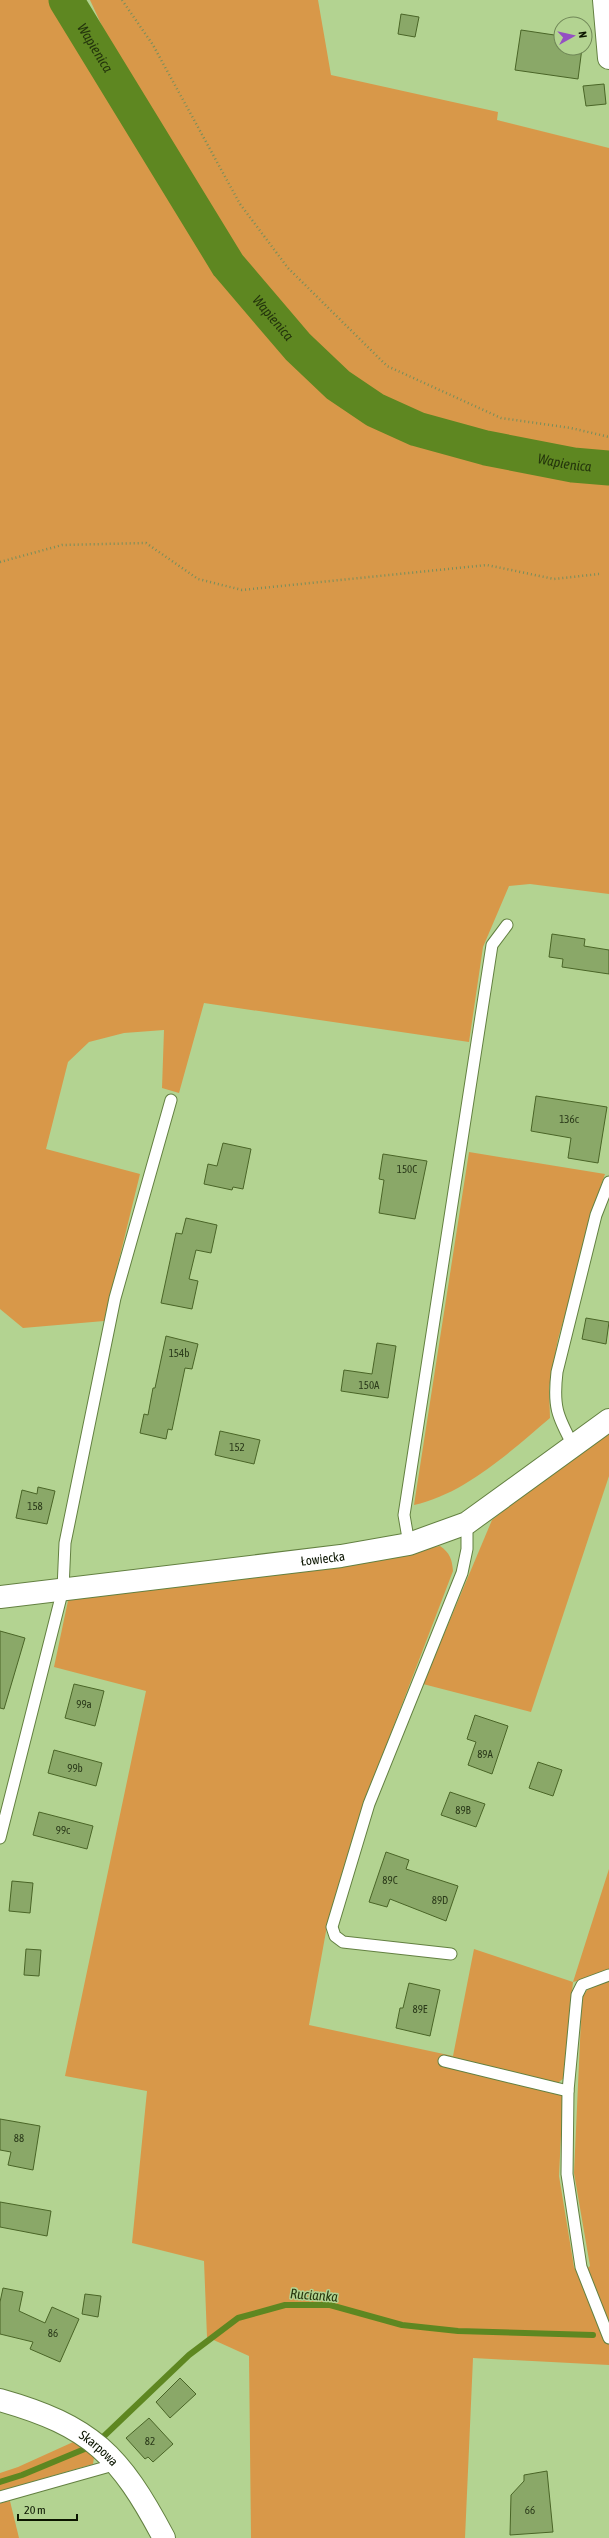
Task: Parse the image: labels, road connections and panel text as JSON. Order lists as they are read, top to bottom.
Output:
{
  "streets": {
    "street": ["Łowiecka", "Skarpowa"]
  },
  "water": ["Wapienica", "Rucianka"],
  "house_numbers": [
    "136c",
    "150C",
    "154b",
    "150A",
    "152",
    "158",
    "99a",
    "89A",
    "99b",
    "89B",
    "99c",
    "89C",
    "89D",
    "89E",
    "88",
    "86",
    "82",
    "66"
  ],
  "scale_bar": "20 m",
  "north": "right"
}
